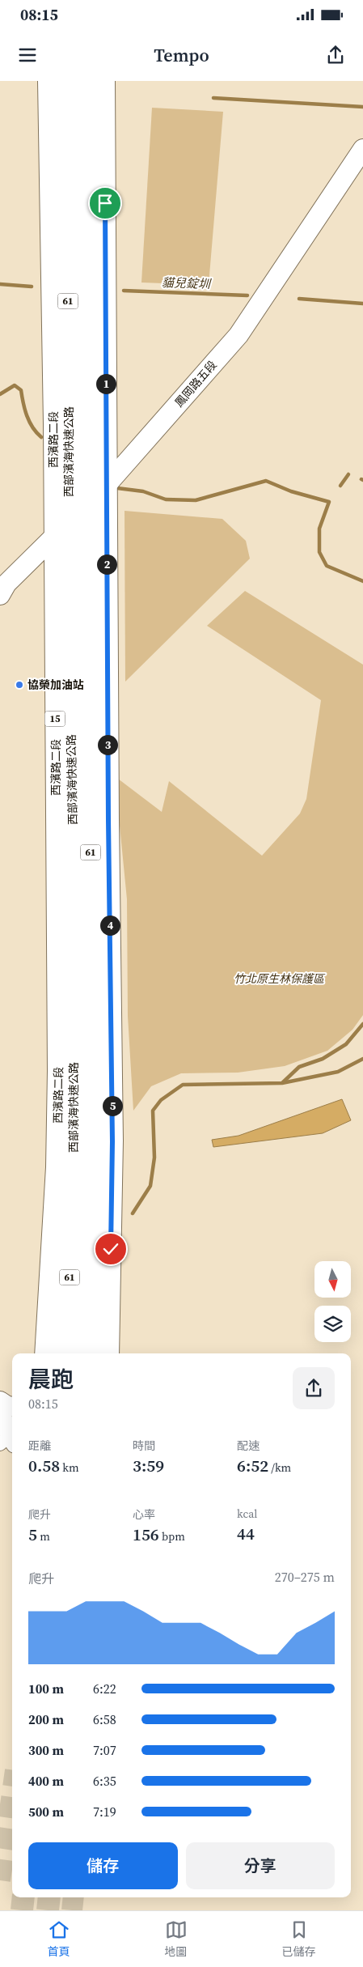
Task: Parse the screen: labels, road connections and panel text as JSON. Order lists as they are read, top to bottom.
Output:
{
  "streets": {
    "highway": ["61", "西部濱海快速公路"],
    "main road": ["西濱路二段", "15"],
    "street": ["鳳岡路五段"]
  },
  "crossings": [
    ["鳳岡路五段", "西濱路二段"],
    ["鳳岡路五段", "西部濱海快速公路"],
    ["西濱路二段", "西部濱海快速公路"]
  ],
  "water": ["貓兒錠圳"],
  "parks": ["竹北原生林保護區"],
  "places": ["協榮加油站"],
  "north": "bottom",
  "page": {
    "status": "08:15",
    "header": "Tempo",
    "pins": [
      "1",
      "2",
      "3",
      "4",
      "5"
    ],
    "heading": ["晨跑", "08:15"],
    "stats": [
      ["距離", "0.58 km"],
      ["時間", "3:59"],
      ["配速", "6:52 /km"],
      ["爬升", "5 m"],
      ["心率", "156 bpm"],
      ["kcal", "44"]
    ],
    "chart": ["爬升", "270–275 m"],
    "list": [
      {
        "name": "100 m",
        "note": "6:22"
      },
      {
        "name": "200 m",
        "note": "6:58"
      },
      {
        "name": "300 m",
        "note": "7:07"
      },
      {
        "name": "400 m",
        "note": "6:35"
      },
      {
        "name": "500 m",
        "note": "7:19"
      }
    ],
    "buttons": ["儲存", "分享"],
    "tabs": ["首頁", "地圖", "已儲存"]
  }
}
